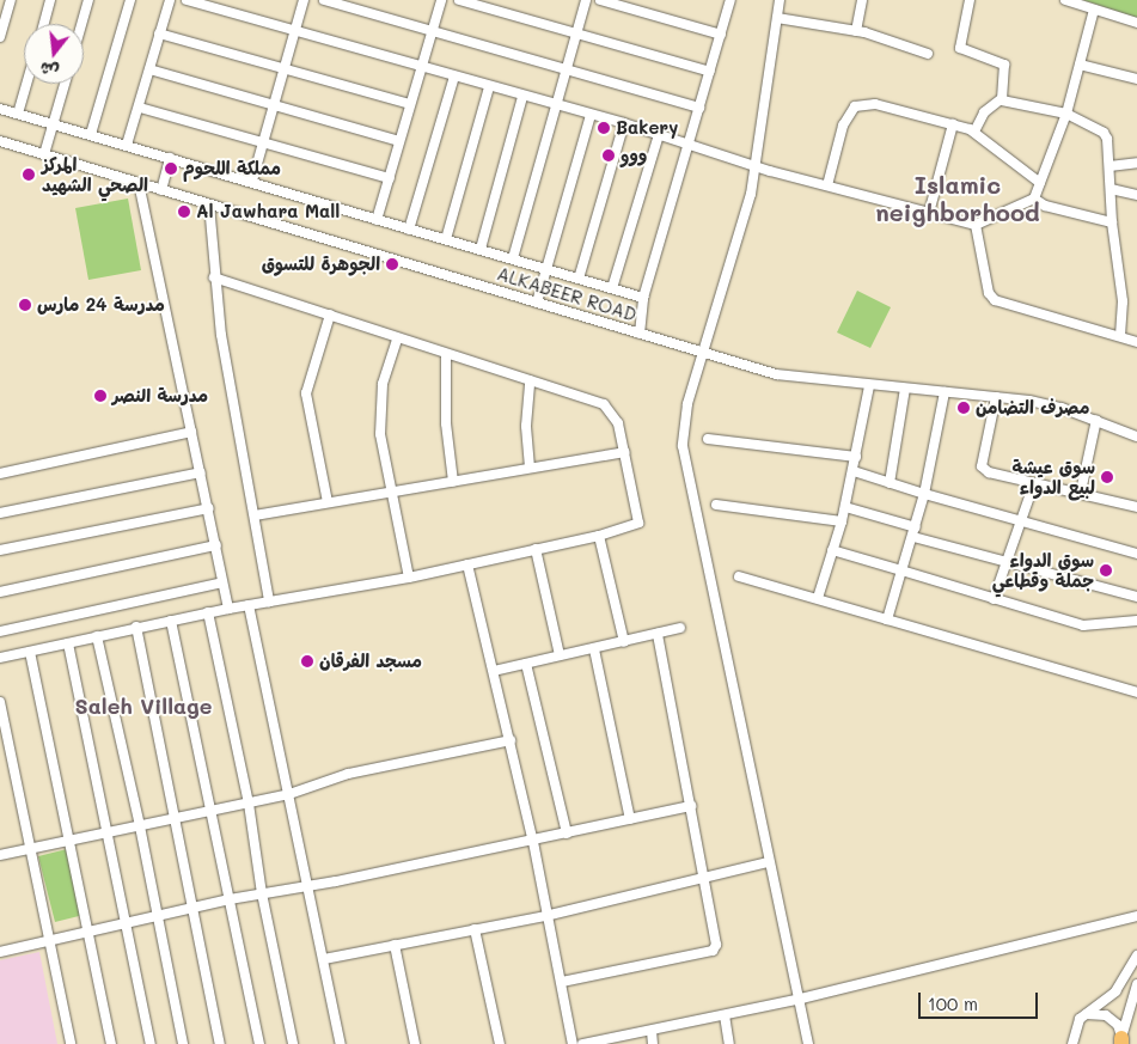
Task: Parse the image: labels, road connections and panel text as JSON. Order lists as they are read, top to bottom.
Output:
{
  "streets": {
    "street": ["ALKABEER ROAD"]
  },
  "districts": ["Islamic neighborhood", "Saleh Village"],
  "places": [
    "Bakery",
    "ووو",
    "مملكة اللحوم",
    "المركز الصحي الشهيد",
    "Al Jawhara Mall",
    "الجوهرة للتسوق",
    "مدرسة 24 مارس",
    "مدرسة النصر",
    "مصرف التضامن",
    "سوق عيشة لبيع الدواء",
    "سوق الدواء جملة وقطاعي",
    "مسجد الفرقان"
  ],
  "scale_bar": "100 m",
  "north": "bottom"
}
